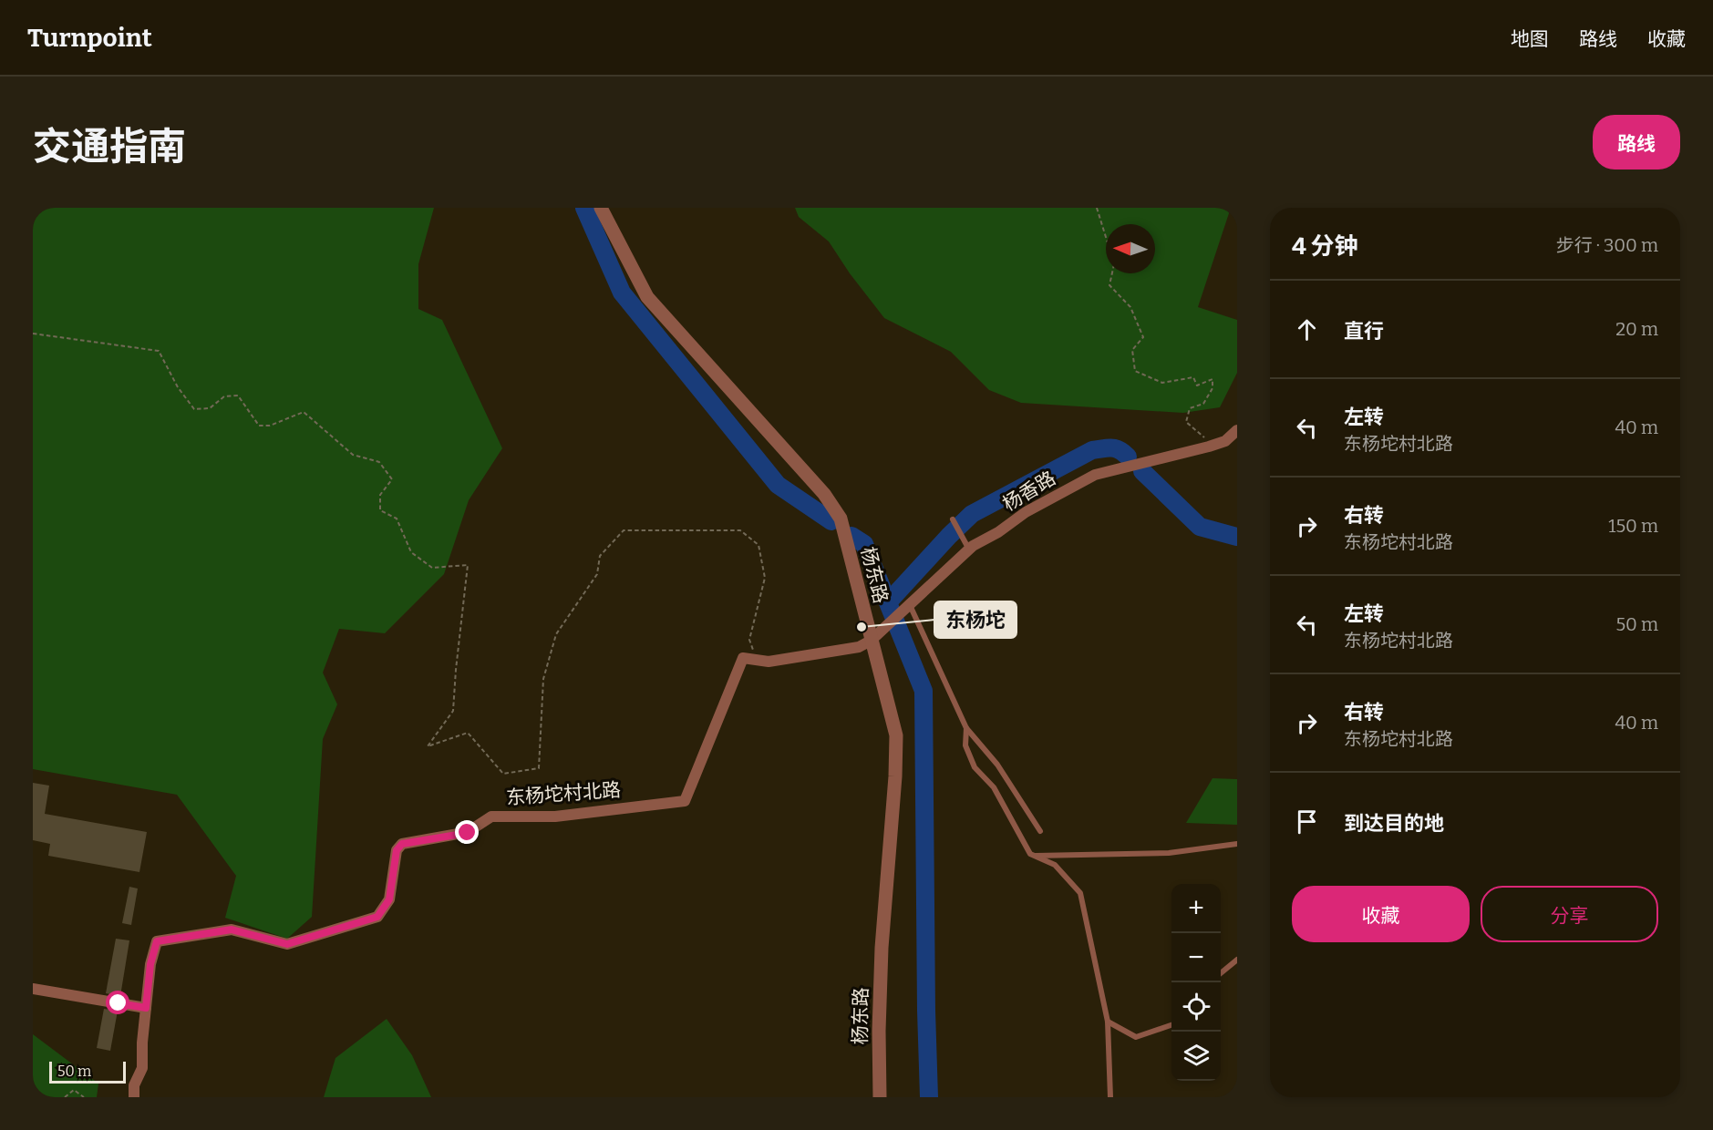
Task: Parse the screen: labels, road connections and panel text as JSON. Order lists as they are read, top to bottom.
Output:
{
  "streets": {
    "street": ["杨香路", "杨东路", "东杨坨村北路"]
  },
  "crossings": [
    ["杨香路", "杨东路"],
    ["杨香路", "东杨坨村北路"],
    ["杨东路", "东杨坨村北路"]
  ],
  "places": ["东杨坨"],
  "scale_bar": "50 m",
  "north": "left",
  "page": {
    "header": "Turnpoint",
    "nav": ["地图", "路线", "收藏"],
    "title": "交通指南",
    "buttons": [
      "路线",
      ["收藏", "分享"]
    ],
    "heading": ["4 分钟", "步行 · 300 m"],
    "list": [
      ["直行", "20 m"],
      ["左转", "东杨坨村北路", "40 m"],
      ["右转", "东杨坨村北路", "150 m"],
      ["左转", "东杨坨村北路", "50 m"],
      ["右转", "东杨坨村北路", "40 m"],
      "到达目的地"
    ],
    "map_buttons": ["+", "−"],
    "scale": "50 m"
  }
}
